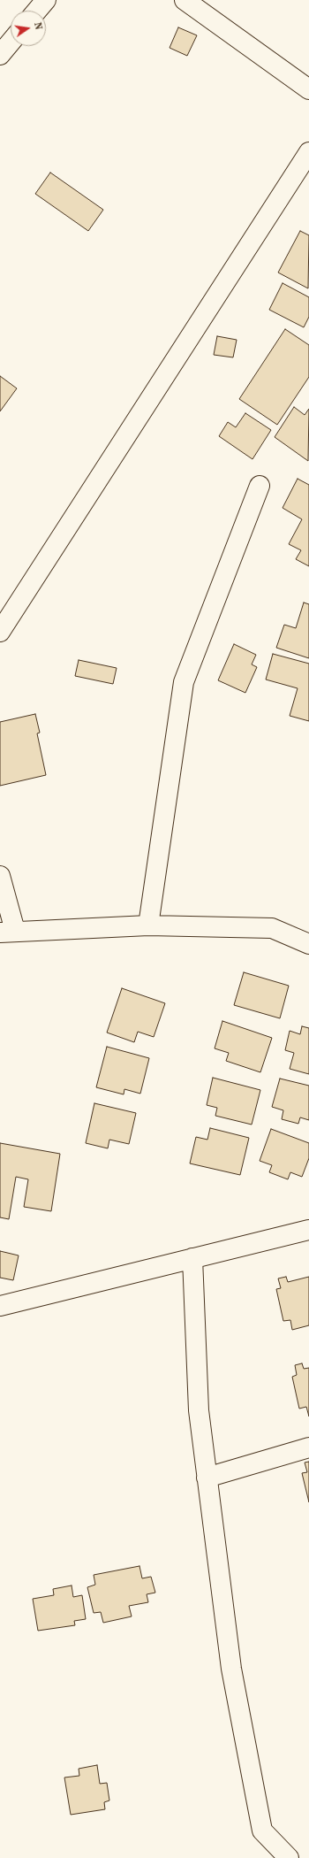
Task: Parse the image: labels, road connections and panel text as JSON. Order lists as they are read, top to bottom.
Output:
{
  "north": "right"
}
